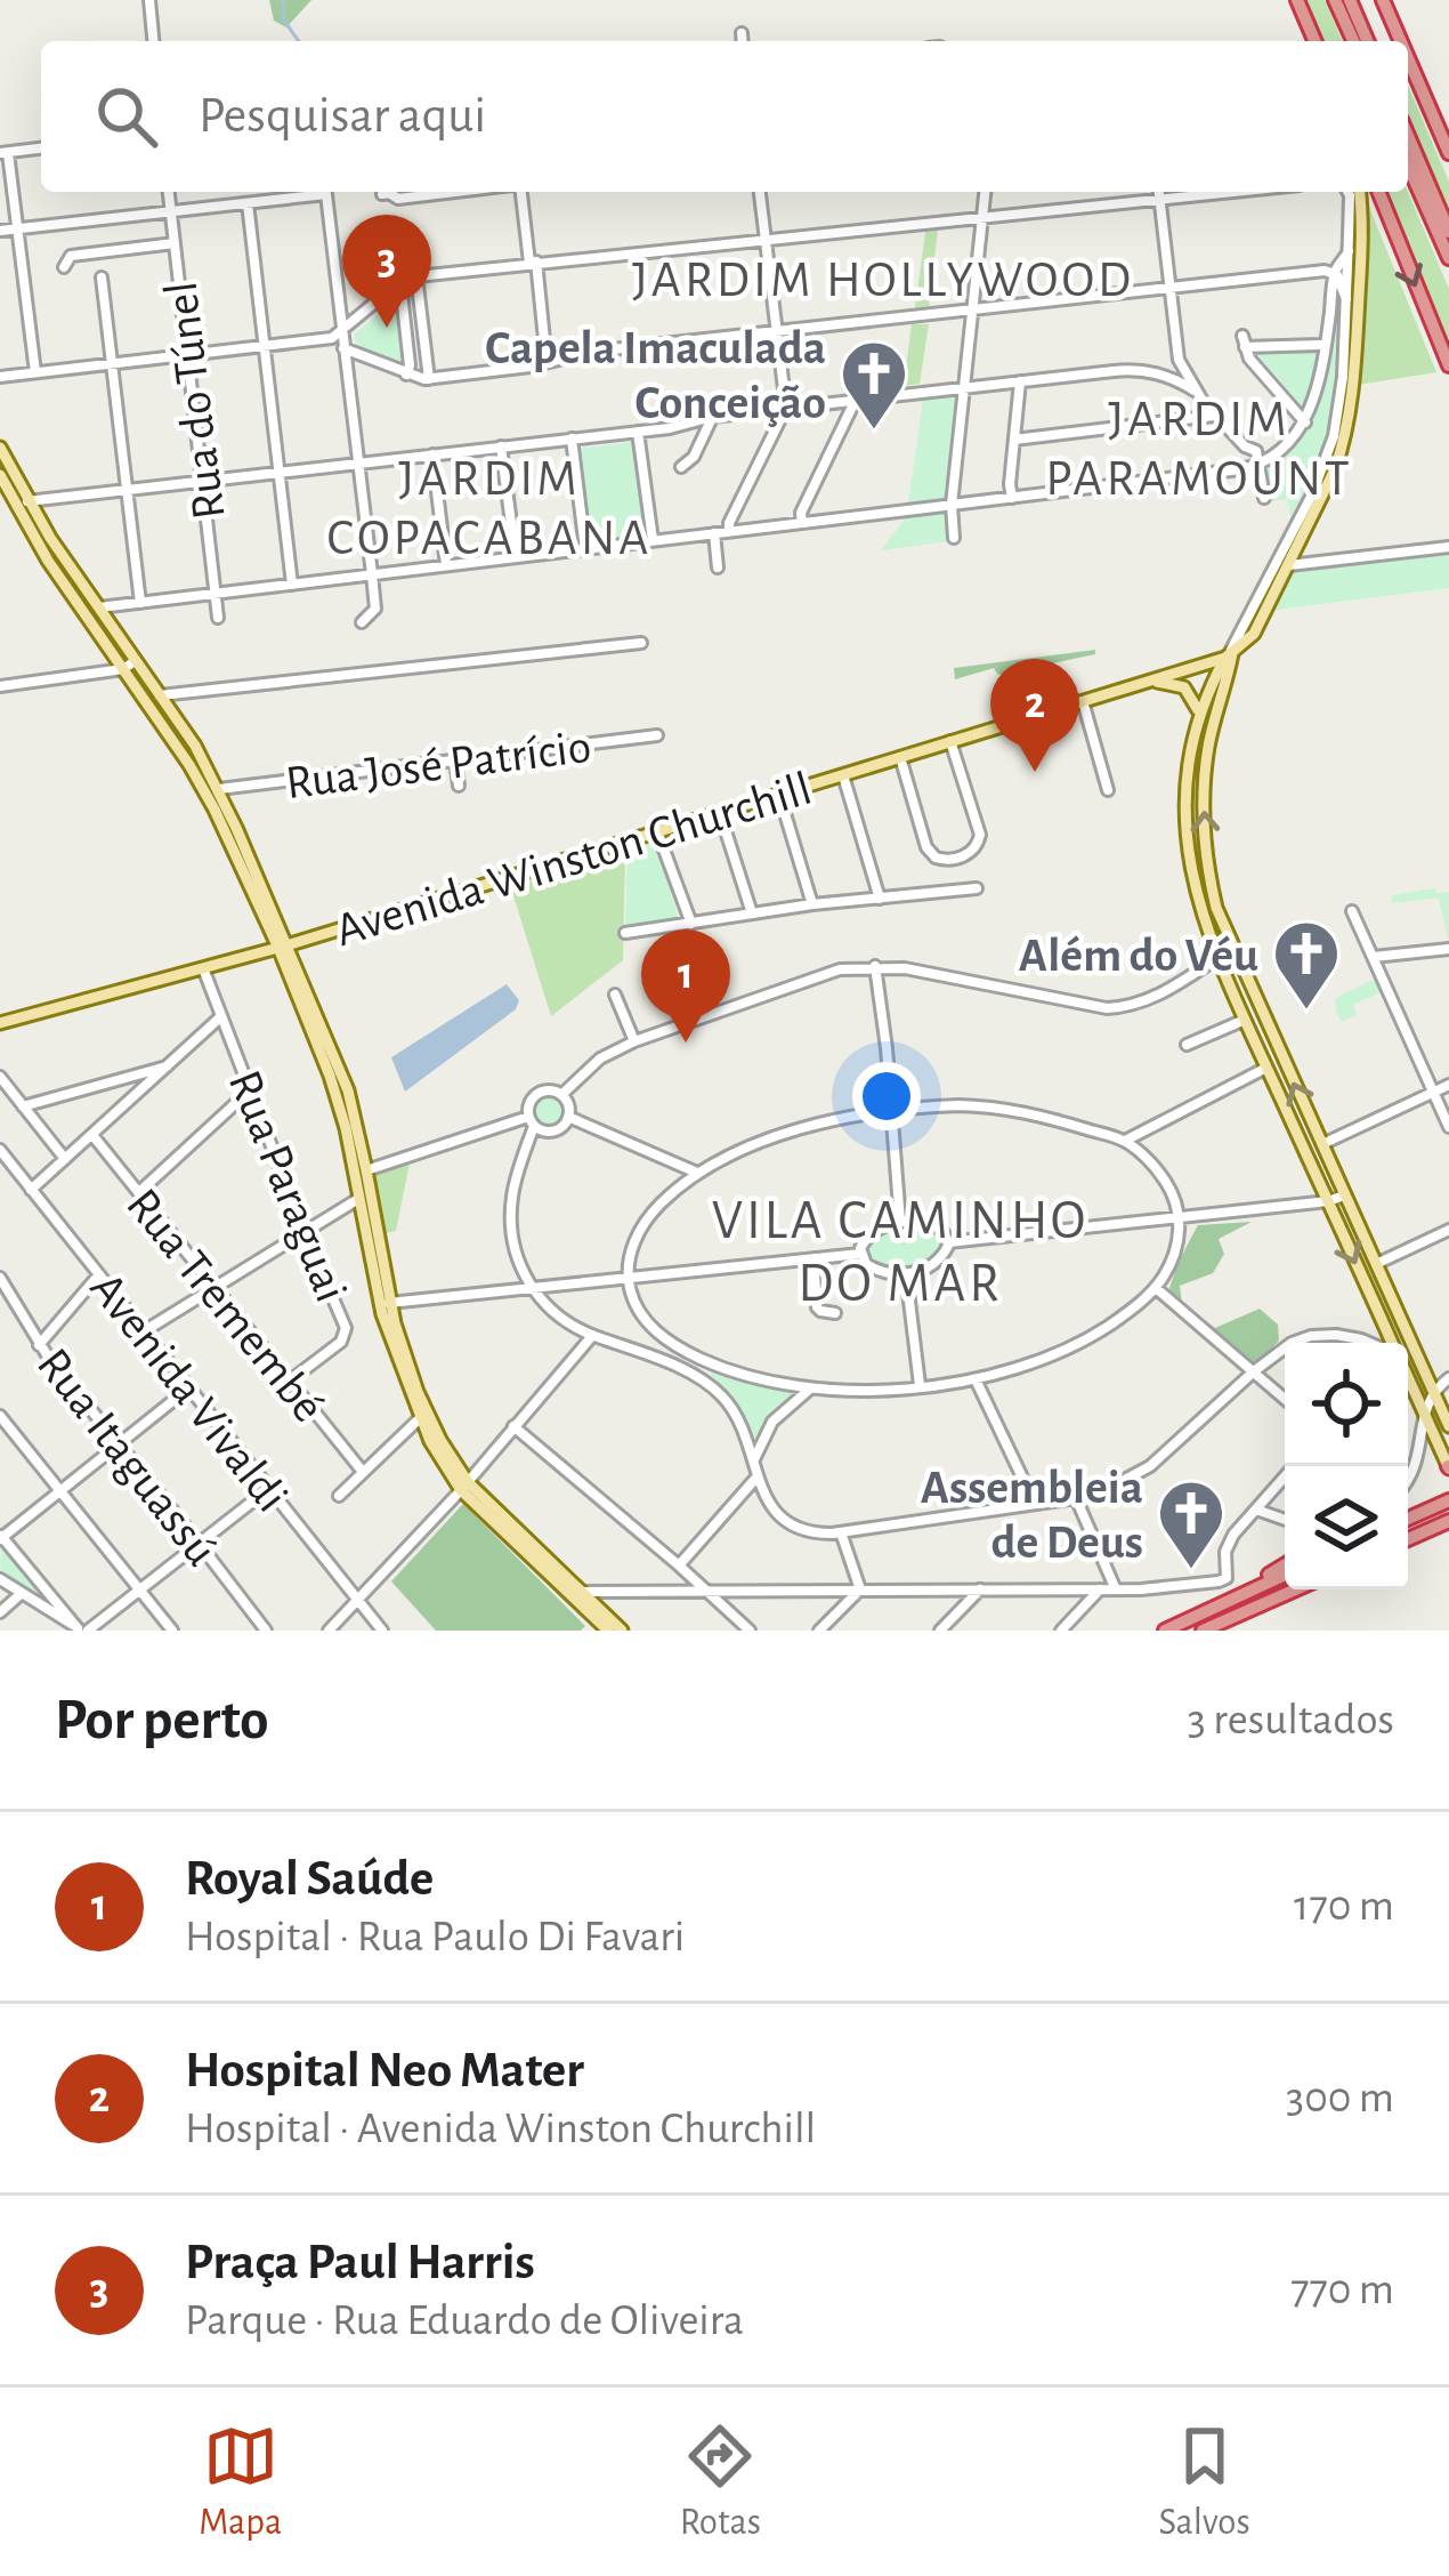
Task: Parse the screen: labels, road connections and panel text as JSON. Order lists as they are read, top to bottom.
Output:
{
  "streets": {
    "main road": ["Avenida Winston Churchill"],
    "street": [
      "Rua do Túnel",
      "Rua José Patrício",
      "Rua Paraguai",
      "Rua Tremembé",
      "Avenida Vivaldi",
      "Rua Itaguassú"
    ]
  },
  "crossings": [
    ["Avenida Winston Churchill", "Rua Paraguai"],
    ["Rua Paraguai", "Rua Tremembé"]
  ],
  "districts": [
    "JARDIM HOLLYWOOD",
    "JARDIM PARAMOUNT",
    "JARDIM COPACABANA",
    "VILA CAMINHO DO MAR"
  ],
  "places": {
    "church": ["Capela Imaculada Conceição", "Além do Véu", "Assembleia de Deus"]
  },
  "page": {
    "search": "Pesquisar aqui",
    "pins": ["3", "2", "1"],
    "heading": ["Por perto", "3 resultados"],
    "list": [
      {
        "mark": "1",
        "name": "Royal Saúde",
        "note": "Hospital · Rua Paulo Di Favari",
        "value": "170 m"
      },
      {
        "mark": "2",
        "name": "Hospital Neo Mater",
        "note": "Hospital · Avenida Winston Churchill",
        "value": "300 m"
      },
      {
        "mark": "3",
        "name": "Praça Paul Harris",
        "note": "Parque · Rua Eduardo de Oliveira",
        "value": "770 m"
      }
    ],
    "nav": ["Mapa", "Rotas", "Salvos"]
  }
}
